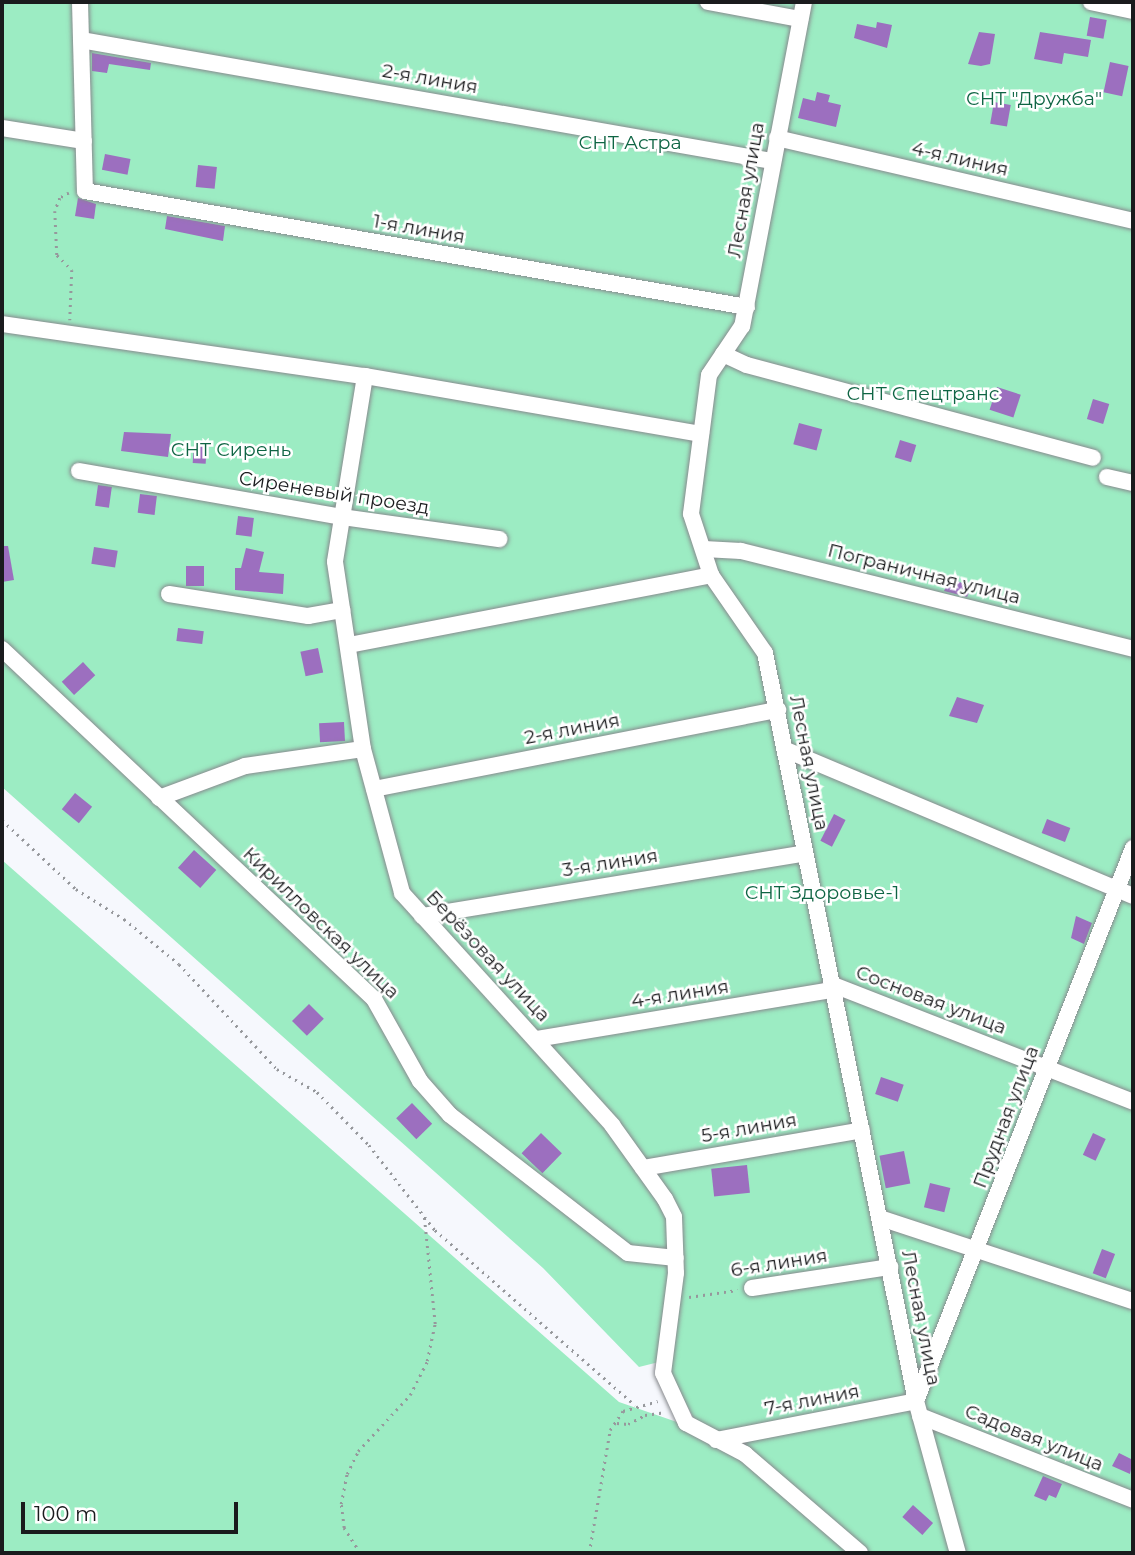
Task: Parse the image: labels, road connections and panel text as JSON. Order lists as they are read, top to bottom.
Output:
{
  "streets": {
    "street": [
      "2-я линия",
      "4-я линия",
      "Лесная улица",
      "1-я линия",
      "Сиреневый проезд",
      "Пограничная улица",
      "3-я линия",
      "Кирилловская улица",
      "Берёзовая улица",
      "Сосновая улица",
      "Прудная улица",
      "5-я линия",
      "6-я линия",
      "7-я линия",
      "Садовая улица"
    ]
  },
  "crossings": [
    ["2-я линия", "Лесная улица"],
    ["2-я линия", "Берёзовая улица"],
    ["4-я линия", "Лесная улица"],
    ["4-я линия", "Берёзовая улица"],
    ["4-я линия", "Сосновая улица"],
    ["Лесная улица", "1-я линия"],
    ["Лесная улица", "Пограничная улица"],
    ["Лесная улица", "3-я линия"],
    ["Лесная улица", "Сосновая улица"],
    ["Лесная улица", "Прудная улица"],
    ["Лесная улица", "5-я линия"],
    ["Лесная улица", "6-я линия"],
    ["Лесная улица", "7-я линия"],
    ["Лесная улица", "Садовая улица"],
    ["Сиреневый проезд", "Берёзовая улица"],
    ["3-я линия", "Берёзовая улица"],
    ["Кирилловская улица", "Берёзовая улица"],
    ["Берёзовая улица", "5-я линия"],
    ["Берёзовая улица", "6-я линия"],
    ["Сосновая улица", "Прудная улица"],
    ["Прудная улица", "7-я линия"],
    ["Прудная улица", "Садовая улица"],
    ["7-я линия", "Садовая улица"]
  ],
  "parks": [
    "СНТ \"Дружба\"",
    "СНТ Астра",
    "СНТ Спецтранс",
    "СНТ Сирень",
    "СНТ Здоровье-1"
  ],
  "scale_bar": "100 m"
}
